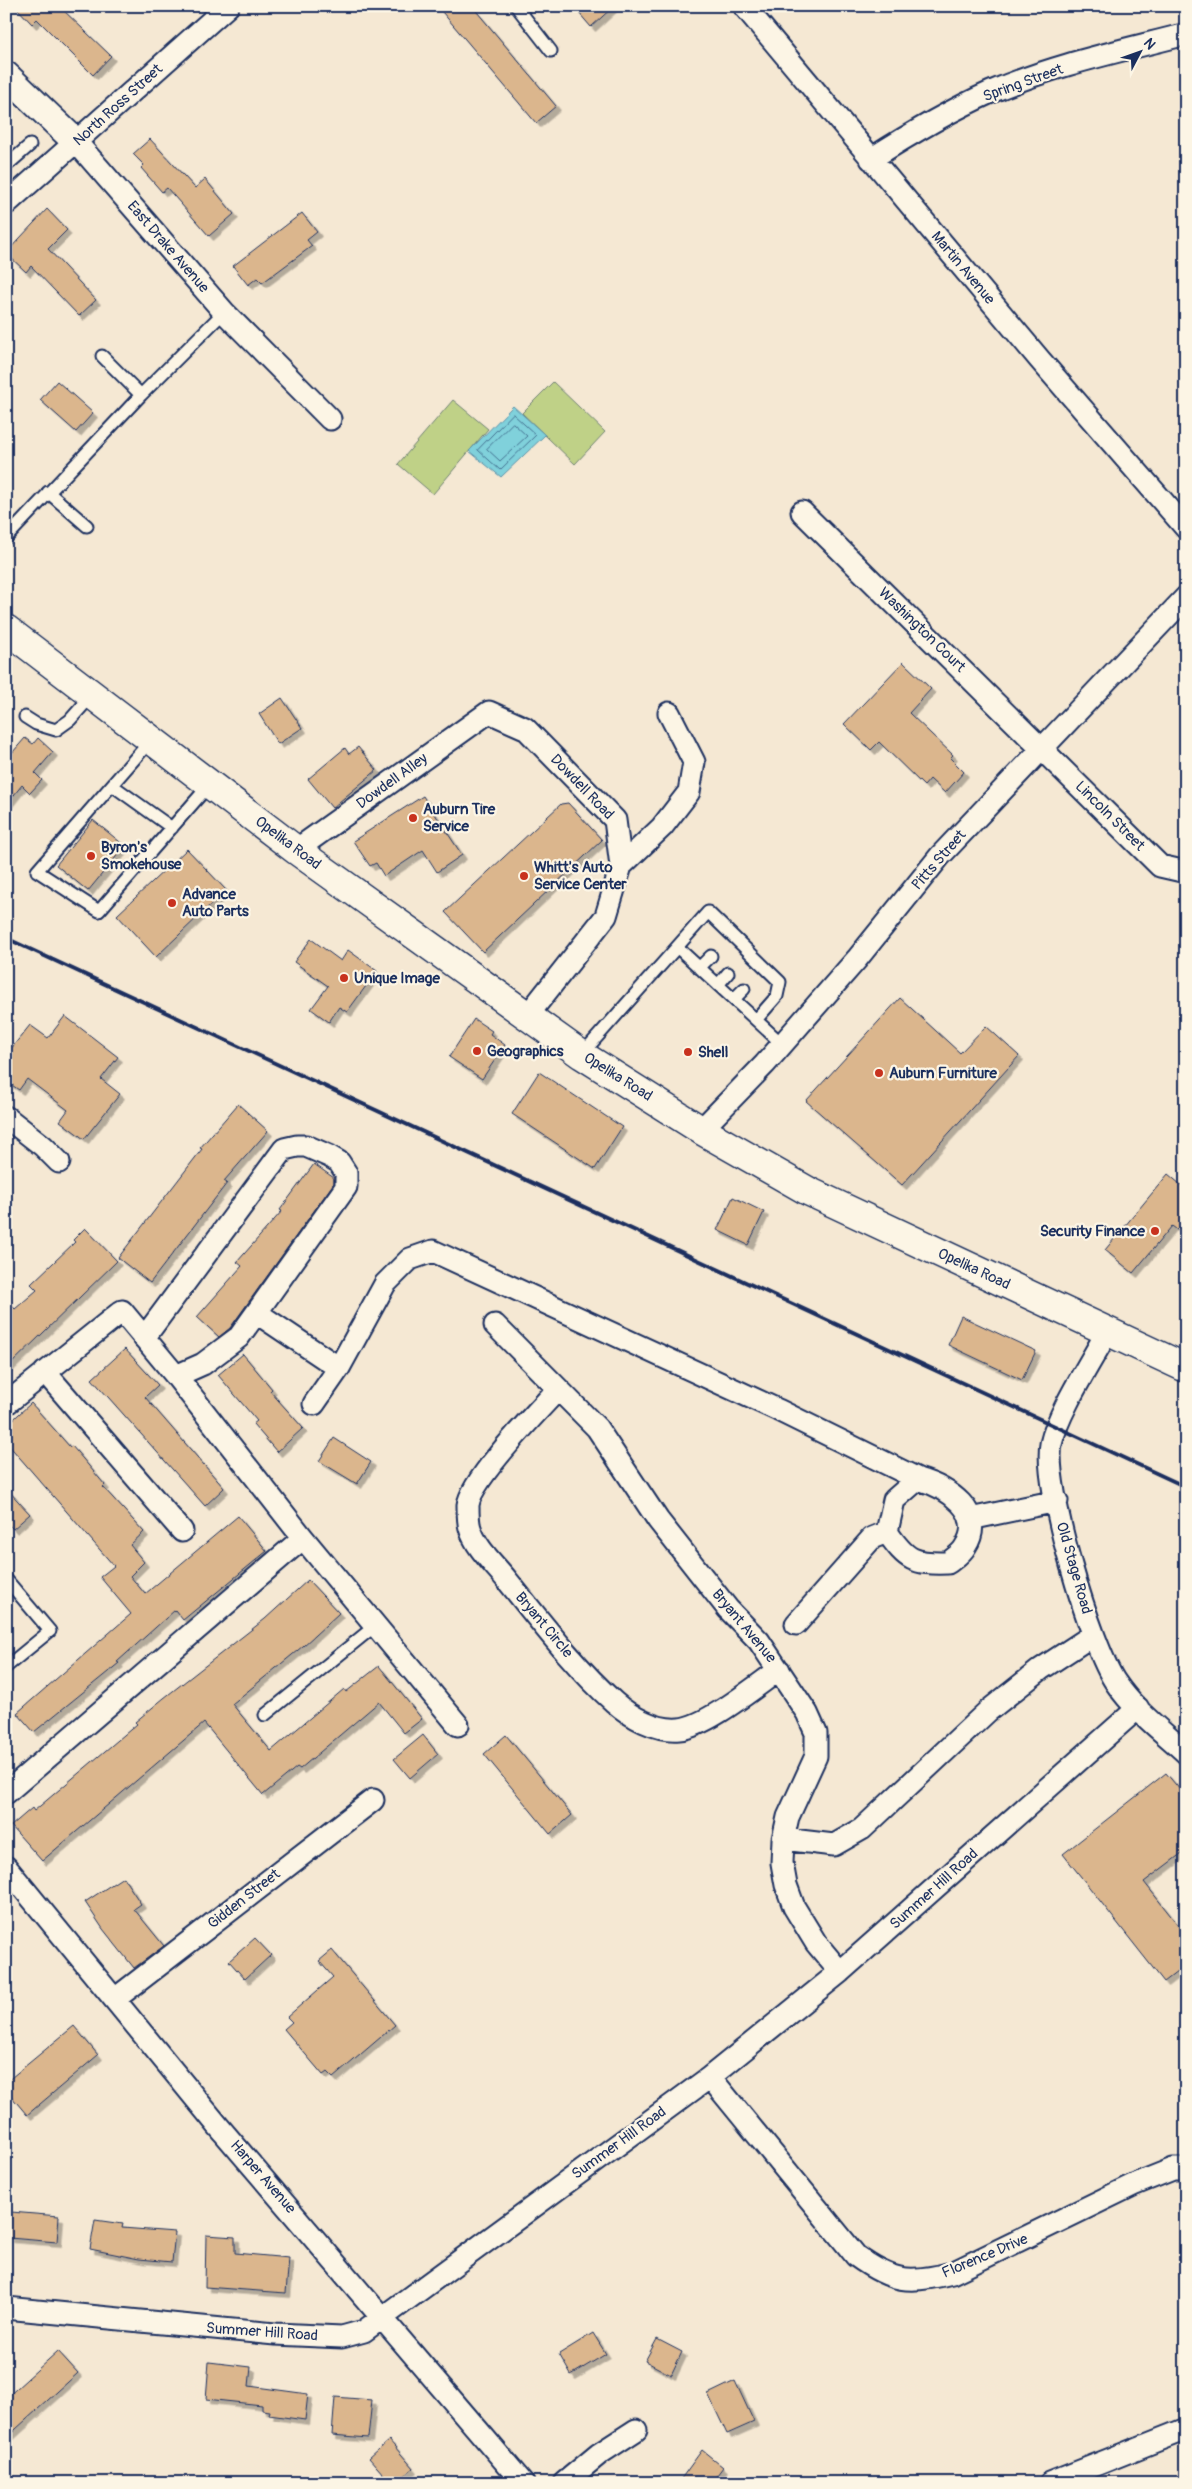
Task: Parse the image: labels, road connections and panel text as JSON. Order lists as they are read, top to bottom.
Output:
{
  "streets": {
    "main road": ["Opelika Road"],
    "street": [
      "Spring Street",
      "North Ross Street",
      "East Drake Avenue",
      "Martin Avenue",
      "Washington Court",
      "Dowdell Alley",
      "Dowdell Road",
      "Lincoln Street",
      "Pitts Street",
      "Old Stage Road",
      "Bryant Circle",
      "Bryant Avenue",
      "Summer Hill Road",
      "Gidden Street",
      "Harper Avenue",
      "Florence Drive"
    ]
  },
  "crossings": [
    ["Spring Street", "Martin Avenue"],
    ["North Ross Street", "East Drake Avenue"],
    ["Washington Court", "Lincoln Street"],
    ["Washington Court", "Pitts Street"],
    ["Dowdell Alley", "Dowdell Road"],
    ["Dowdell Alley", "Opelika Road"],
    ["Dowdell Road", "Opelika Road"],
    ["Lincoln Street", "Pitts Street"],
    ["Opelika Road", "Pitts Street"],
    ["Opelika Road", "Old Stage Road"],
    ["Old Stage Road", "Summer Hill Road"],
    ["Bryant Circle", "Bryant Avenue"],
    ["Bryant Avenue", "Summer Hill Road"],
    ["Summer Hill Road", "Harper Avenue"],
    ["Summer Hill Road", "Florence Drive"],
    ["Gidden Street", "Harper Avenue"]
  ],
  "places": [
    "Auburn Tire Service",
    "Byron's Smokehouse",
    "Whitt's Auto Service Center",
    "Advance Auto Parts",
    "Unique Image",
    "Geographics",
    "Shell",
    "Auburn Furniture",
    "Security Finance"
  ],
  "north": "top right"
}
